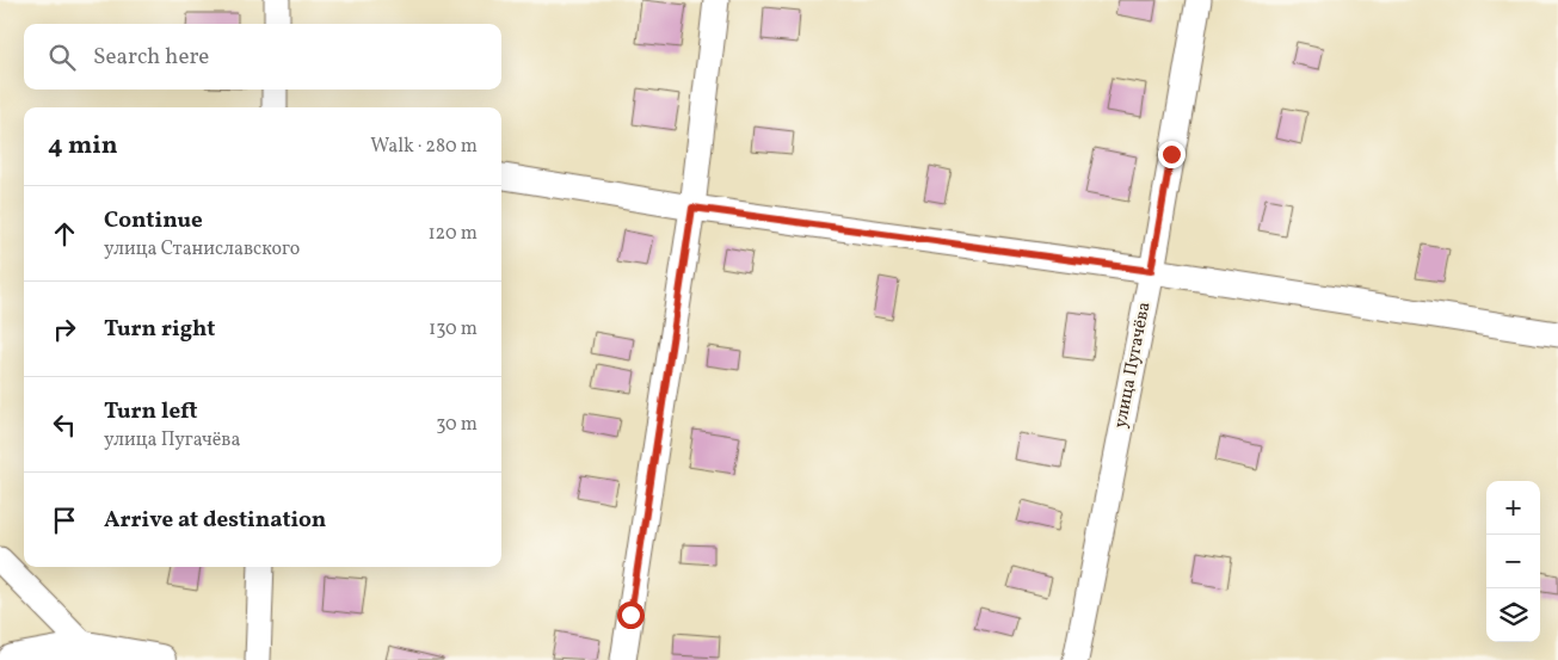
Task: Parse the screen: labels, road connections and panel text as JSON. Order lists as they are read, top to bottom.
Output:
{
  "streets": {
    "street": ["улица Пугачёва"]
  },
  "page": {
    "search": "Search here",
    "heading": ["4 min", "Walk · 280 m"],
    "list": [
      ["Continue", "улица Станиславского", "120 m"],
      ["Turn right", "130 m"],
      ["Turn left", "улица Пугачёва", "30 m"],
      "Arrive at destination"
    ],
    "map_buttons": ["+", "−"]
  }
}
